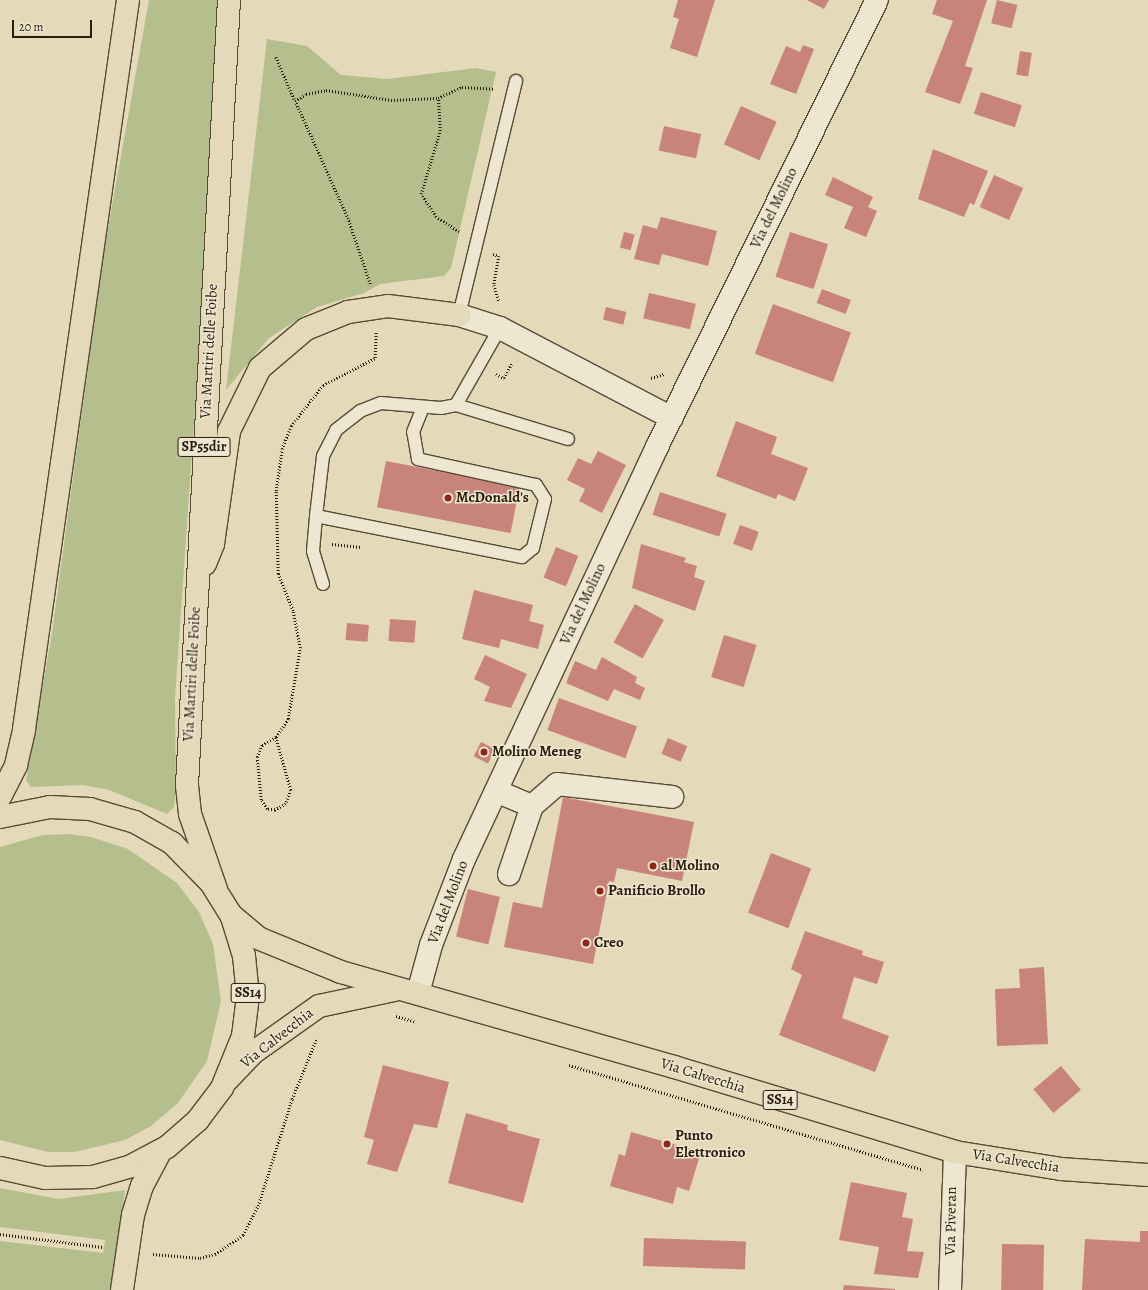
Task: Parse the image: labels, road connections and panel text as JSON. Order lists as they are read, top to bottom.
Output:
{
  "streets": {
    "main road": [
      "Via Martiri delle Foibe",
      "SP55dir",
      "SS14",
      "Via Calvecchia"
    ],
    "street": ["Via del Molino", "Via Piveran"]
  },
  "crossings": [
    ["Via del Molino", "Via Calvecchia"],
    ["Via Martiri delle Foibe", "SS14"],
    ["SS14", "Via Calvecchia"],
    ["Via Calvecchia", "Via Piveran"]
  ],
  "places": [
    "McDonald's",
    "Molino Meneg",
    "al Molino",
    "Panificio Brollo",
    "Creo",
    "Punto Elettronico"
  ],
  "scale_bar": "20 m"
}
